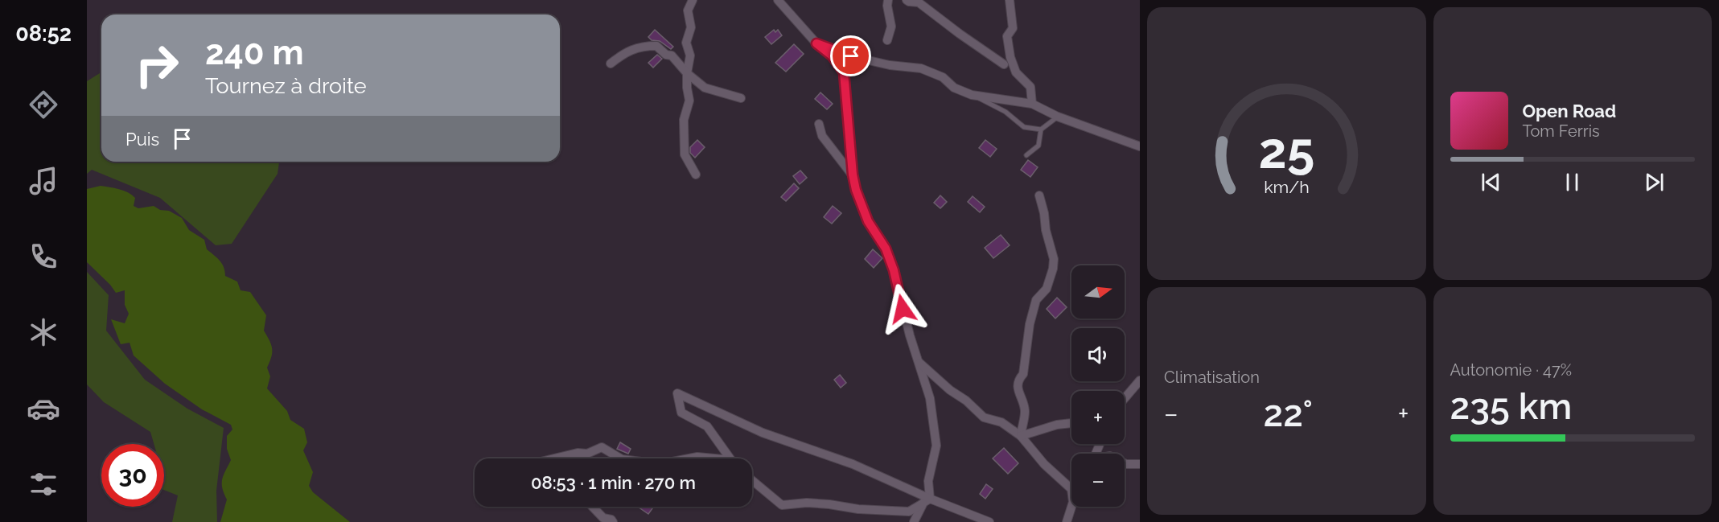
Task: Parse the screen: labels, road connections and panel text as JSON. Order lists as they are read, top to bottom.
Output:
{
  "north": "right",
  "page": {
    "tabs": "08:52",
    "turn": ["240 m", "Tournez à droite"],
    "song": ["Open Road", "Tom Ferris"],
    "then": "Puis",
    "map_buttons": ["+", "−"],
    "tile": [
      "Climatisation",
      ["Autonomie · 47%", "235 km"]
    ],
    "heat": ["−", "22°", "+"],
    "limit": "30",
    "trip": "08:53 · 1 min · 270 m",
    "gauge": ["25", "km/h"]
  }
}
